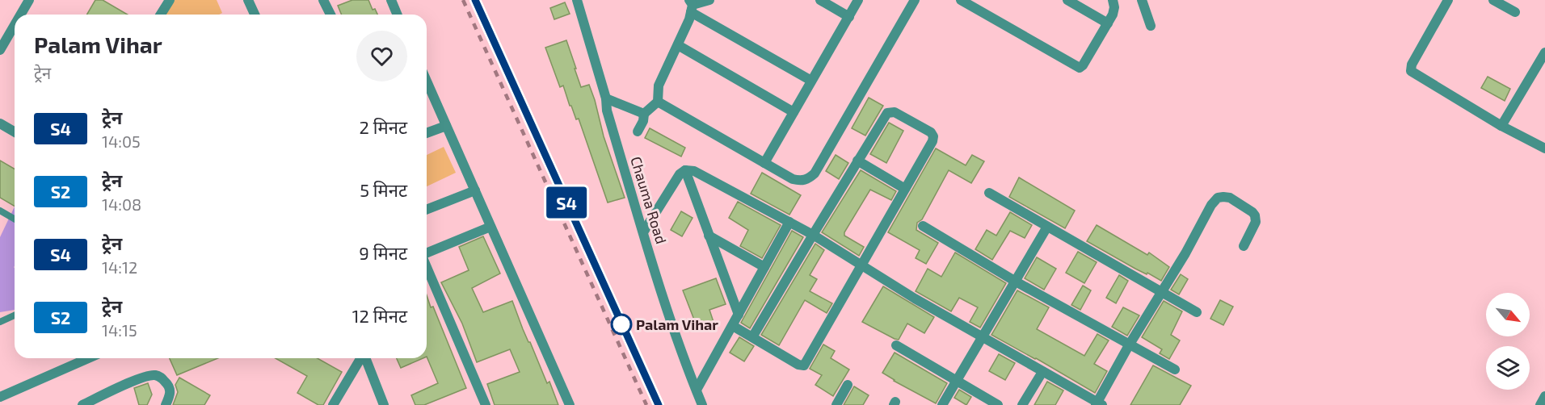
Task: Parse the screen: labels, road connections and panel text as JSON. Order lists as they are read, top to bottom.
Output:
{
  "streets": {
    "street": ["Chauma Road"]
  },
  "places": ["Palam Vihar"],
  "north": "bottom right",
  "page": {
    "on_map": "S4",
    "heading": ["Palam Vihar", "ट्रेन"],
    "list": [
      {
        "mark": "S4",
        "name": "ट्रेन",
        "note": "14:05",
        "value": "2 मिनट"
      },
      {
        "mark": "S2",
        "name": "ट्रेन",
        "note": "14:08",
        "value": "5 मिनट"
      },
      {
        "mark": "S4",
        "name": "ट्रेन",
        "note": "14:12",
        "value": "9 मिनट"
      },
      {
        "mark": "S2",
        "name": "ट्रेन",
        "note": "14:15",
        "value": "12 मिनट"
      }
    ]
  }
}
